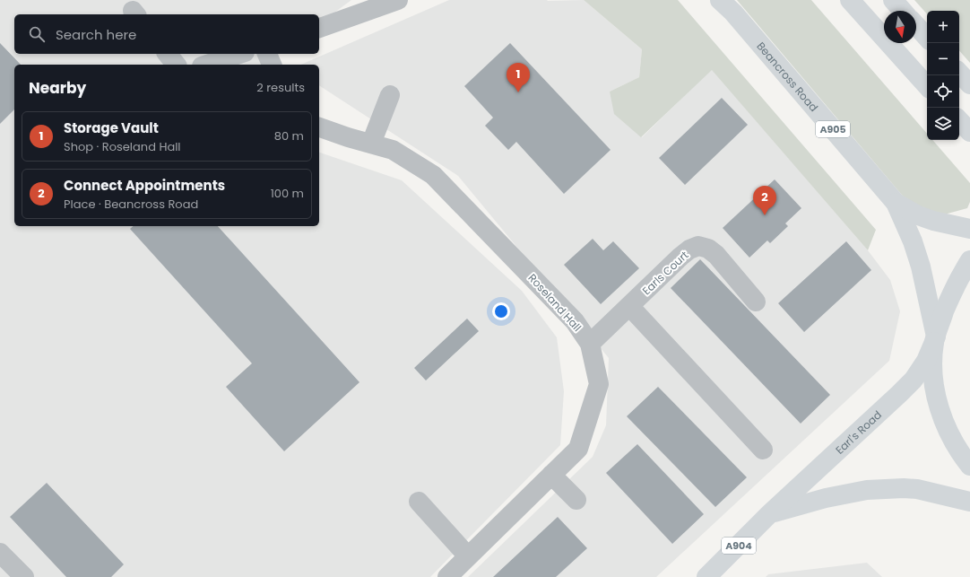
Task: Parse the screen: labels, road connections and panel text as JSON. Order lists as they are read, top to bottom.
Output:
{
  "streets": {
    "main road": [
      "Beancross Road",
      "A905",
      "Earl's Road",
      "A904"
    ],
    "street": ["Earls Court", "Roseland Hall"]
  },
  "crossings": [
    ["Beancross Road", "Earl's Road"],
    ["Earls Court", "Roseland Hall"]
  ],
  "north": "bottom",
  "page": {
    "map_buttons": ["+", "−"],
    "search": "Search here",
    "pins": ["1", "2"],
    "heading": ["Nearby", "2 results"],
    "list": [
      {
        "mark": "1",
        "name": "Storage Vault",
        "note": "Shop · Roseland Hall",
        "value": "80 m"
      },
      {
        "mark": "2",
        "name": "Connect Appointments",
        "note": "Place · Beancross Road",
        "value": "100 m"
      }
    ]
  }
}
